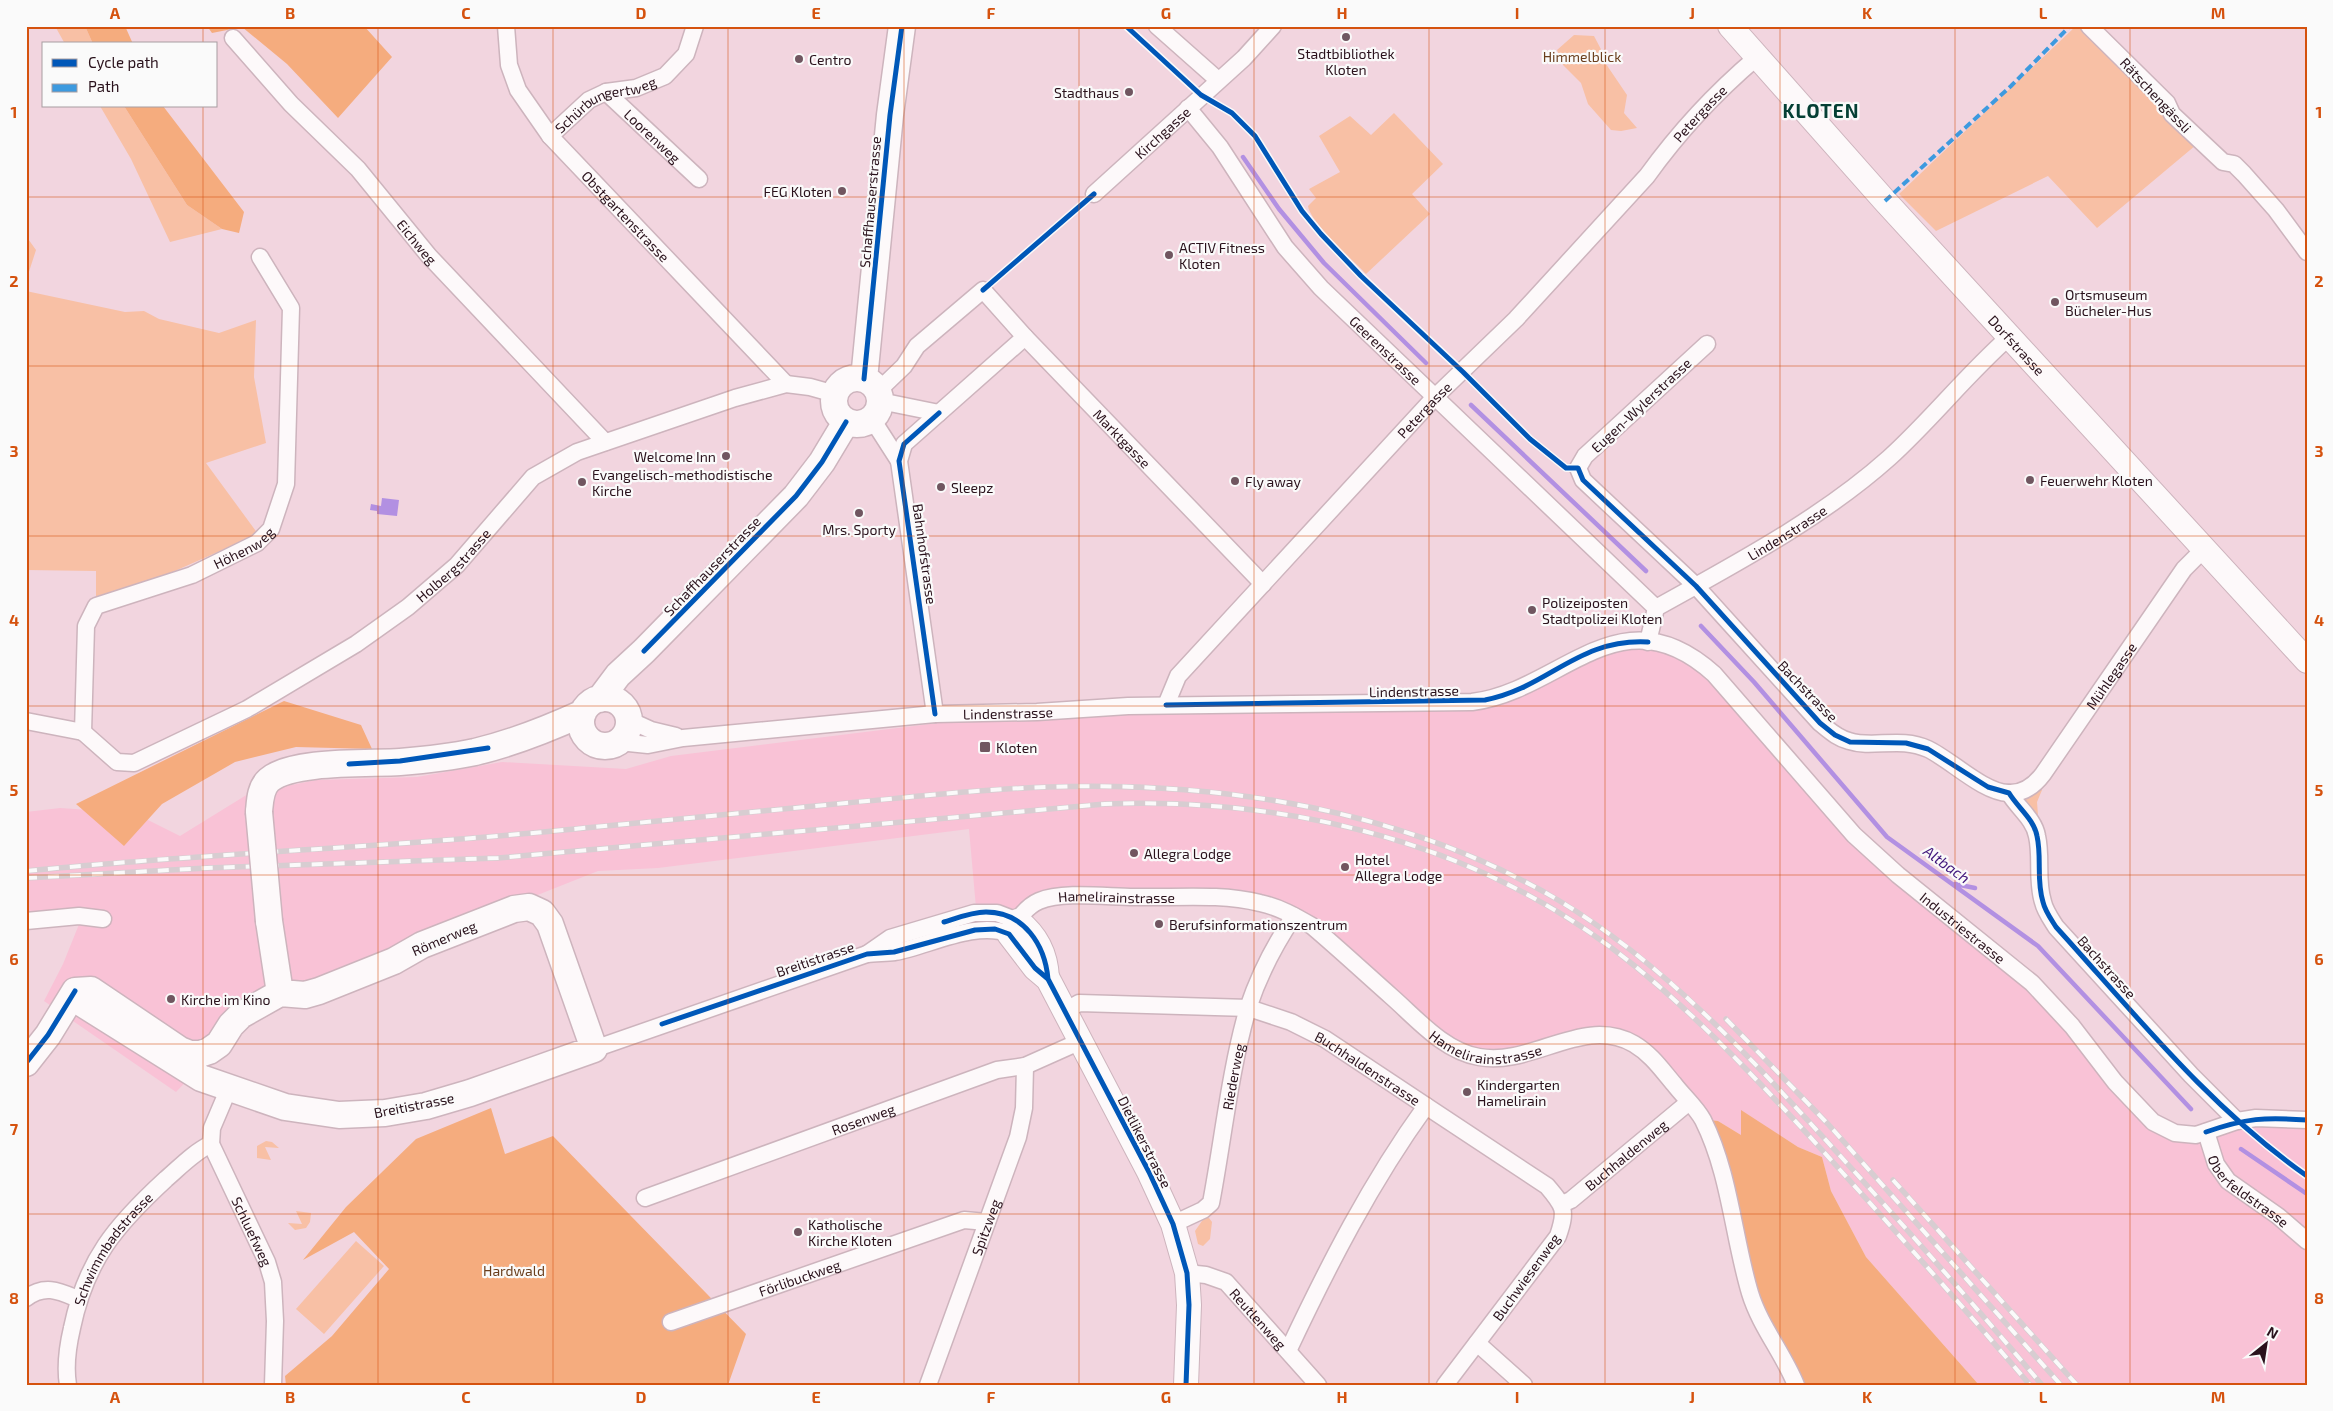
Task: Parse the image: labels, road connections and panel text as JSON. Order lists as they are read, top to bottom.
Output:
{
  "streets": {
    "main road": [
      "Schaffhauserstrasse",
      "Dorfstrasse",
      "Römerweg",
      "Breitistrasse",
      "Dietlikerstrasse"
    ],
    "street": [
      "Rätschengässli",
      "Schürbungertweg",
      "Petergasse",
      "Kirchgasse",
      "Loorenweg",
      "Obstgartenstrasse",
      "Eichweg",
      "Geerenstrasse",
      "Eugen-Wylerstrasse",
      "Marktgasse",
      "Lindenstrasse",
      "Höhenweg",
      "Bahnhofstrasse",
      "Holbergstrasse",
      "Mühlegasse",
      "Bachstrasse",
      "Hamelirainstrasse",
      "Industriestrasse",
      "Buchhaldenstrasse",
      "Riederweg",
      "Rosenweg",
      "Buchhaldenweg",
      "Oberfeldstrasse",
      "Spitzweg",
      "Schluefweg",
      "Schwimmbadstrasse",
      "Förlibuckweg",
      "Buchwiesenweg",
      "Reutlenweg"
    ]
  },
  "crossings": [
    ["Schürbungertweg", "Loorenweg"],
    ["Schürbungertweg", "Obstgartenstrasse"],
    ["Petergasse", "Dorfstrasse"],
    ["Petergasse", "Geerenstrasse"],
    ["Petergasse", "Marktgasse"],
    ["Petergasse", "Lindenstrasse"],
    ["Kirchgasse", "Geerenstrasse"],
    ["Schaffhauserstrasse", "Marktgasse"],
    ["Schaffhauserstrasse", "Lindenstrasse"],
    ["Schaffhauserstrasse", "Bahnhofstrasse"],
    ["Schaffhauserstrasse", "Holbergstrasse"],
    ["Schaffhauserstrasse", "Römerweg"],
    ["Obstgartenstrasse", "Holbergstrasse"],
    ["Eichweg", "Holbergstrasse"],
    ["Dorfstrasse", "Lindenstrasse"],
    ["Dorfstrasse", "Mühlegasse"],
    ["Geerenstrasse", "Lindenstrasse"],
    ["Eugen-Wylerstrasse", "Bachstrasse"],
    ["Marktgasse", "Bahnhofstrasse"],
    ["Marktgasse", "Holbergstrasse"],
    ["Lindenstrasse", "Bahnhofstrasse"],
    ["Lindenstrasse", "Bachstrasse"],
    ["Lindenstrasse", "Industriestrasse"],
    ["Höhenweg", "Holbergstrasse"],
    ["Bahnhofstrasse", "Holbergstrasse"],
    ["Mühlegasse", "Bachstrasse"],
    ["Bachstrasse", "Industriestrasse"],
    ["Hamelirainstrasse", "Breitistrasse"],
    ["Hamelirainstrasse", "Riederweg"],
    ["Hamelirainstrasse", "Dietlikerstrasse"],
    ["Hamelirainstrasse", "Buchhaldenweg"],
    ["Industriestrasse", "Oberfeldstrasse"],
    ["Römerweg", "Breitistrasse"],
    ["Breitistrasse", "Dietlikerstrasse"],
    ["Buchhaldenstrasse", "Riederweg"],
    ["Buchhaldenstrasse", "Dietlikerstrasse"],
    ["Buchhaldenstrasse", "Reutlenweg"],
    ["Riederweg", "Dietlikerstrasse"],
    ["Rosenweg", "Dietlikerstrasse"],
    ["Rosenweg", "Spitzweg"],
    ["Dietlikerstrasse", "Reutlenweg"],
    ["Buchhaldenweg", "Buchwiesenweg"],
    ["Spitzweg", "Förlibuckweg"],
    ["Schluefweg", "Schwimmbadstrasse"]
  ],
  "districts": ["KLOTEN"],
  "water": ["Altbach"],
  "parks": ["Himmelblick", "Hardwald"],
  "places": {
    "other": [
      "Stadtbibliothek Kloten",
      "Centro",
      "Stadthaus",
      "FEG Kloten",
      "ACTIV Fitness Kloten",
      "Ortsmuseum Bücheler-Hus",
      "Welcome Inn",
      "Feuerwehr Kloten",
      "Fly away",
      "Evangelisch-methodistische Kirche",
      "Sleepz",
      "Mrs. Sporty",
      "Polizeiposten Stadtpolizei Kloten",
      "Allegra Lodge",
      "Hotel Allegra Lodge",
      "Berufsinformationszentrum",
      "Kirche im Kino",
      "Kindergarten Hamelirain",
      "Katholische Kirche Kloten"
    ],
    "transit": ["Kloten"]
  },
  "legend": ["Cycle path", "Path"],
  "north": "top right",
  "grid": {
    "columns": [
      "A",
      "B",
      "C",
      "D",
      "E",
      "F",
      "G",
      "H",
      "I",
      "J",
      "K",
      "L",
      "M"
    ],
    "rows": [
      "1",
      "2",
      "3",
      "4",
      "5",
      "6",
      "7",
      "8"
    ]
  }
}
